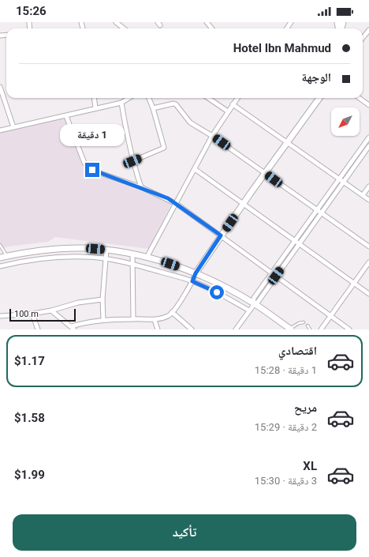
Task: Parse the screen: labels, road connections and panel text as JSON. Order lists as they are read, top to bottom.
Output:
{
  "scale_bar": "100 m",
  "north": "bottom left",
  "page": {
    "status": "15:26",
    "banner": ["Hotel Ibn Mahmud", "الوجهة"],
    "bubble": "1 دقيقة",
    "scale": "100 m",
    "list": [
      {
        "name": "اقتصادي",
        "note": "1 دقيقة · 15:28",
        "value": "$1.17"
      },
      {
        "name": "مريح",
        "note": "2 دقيقة · 15:29",
        "value": "$1.58"
      },
      {
        "name": "XL",
        "note": "3 دقيقة · 15:30",
        "value": "$1.99"
      }
    ],
    "buttons": "تأكيد"
  }
}
